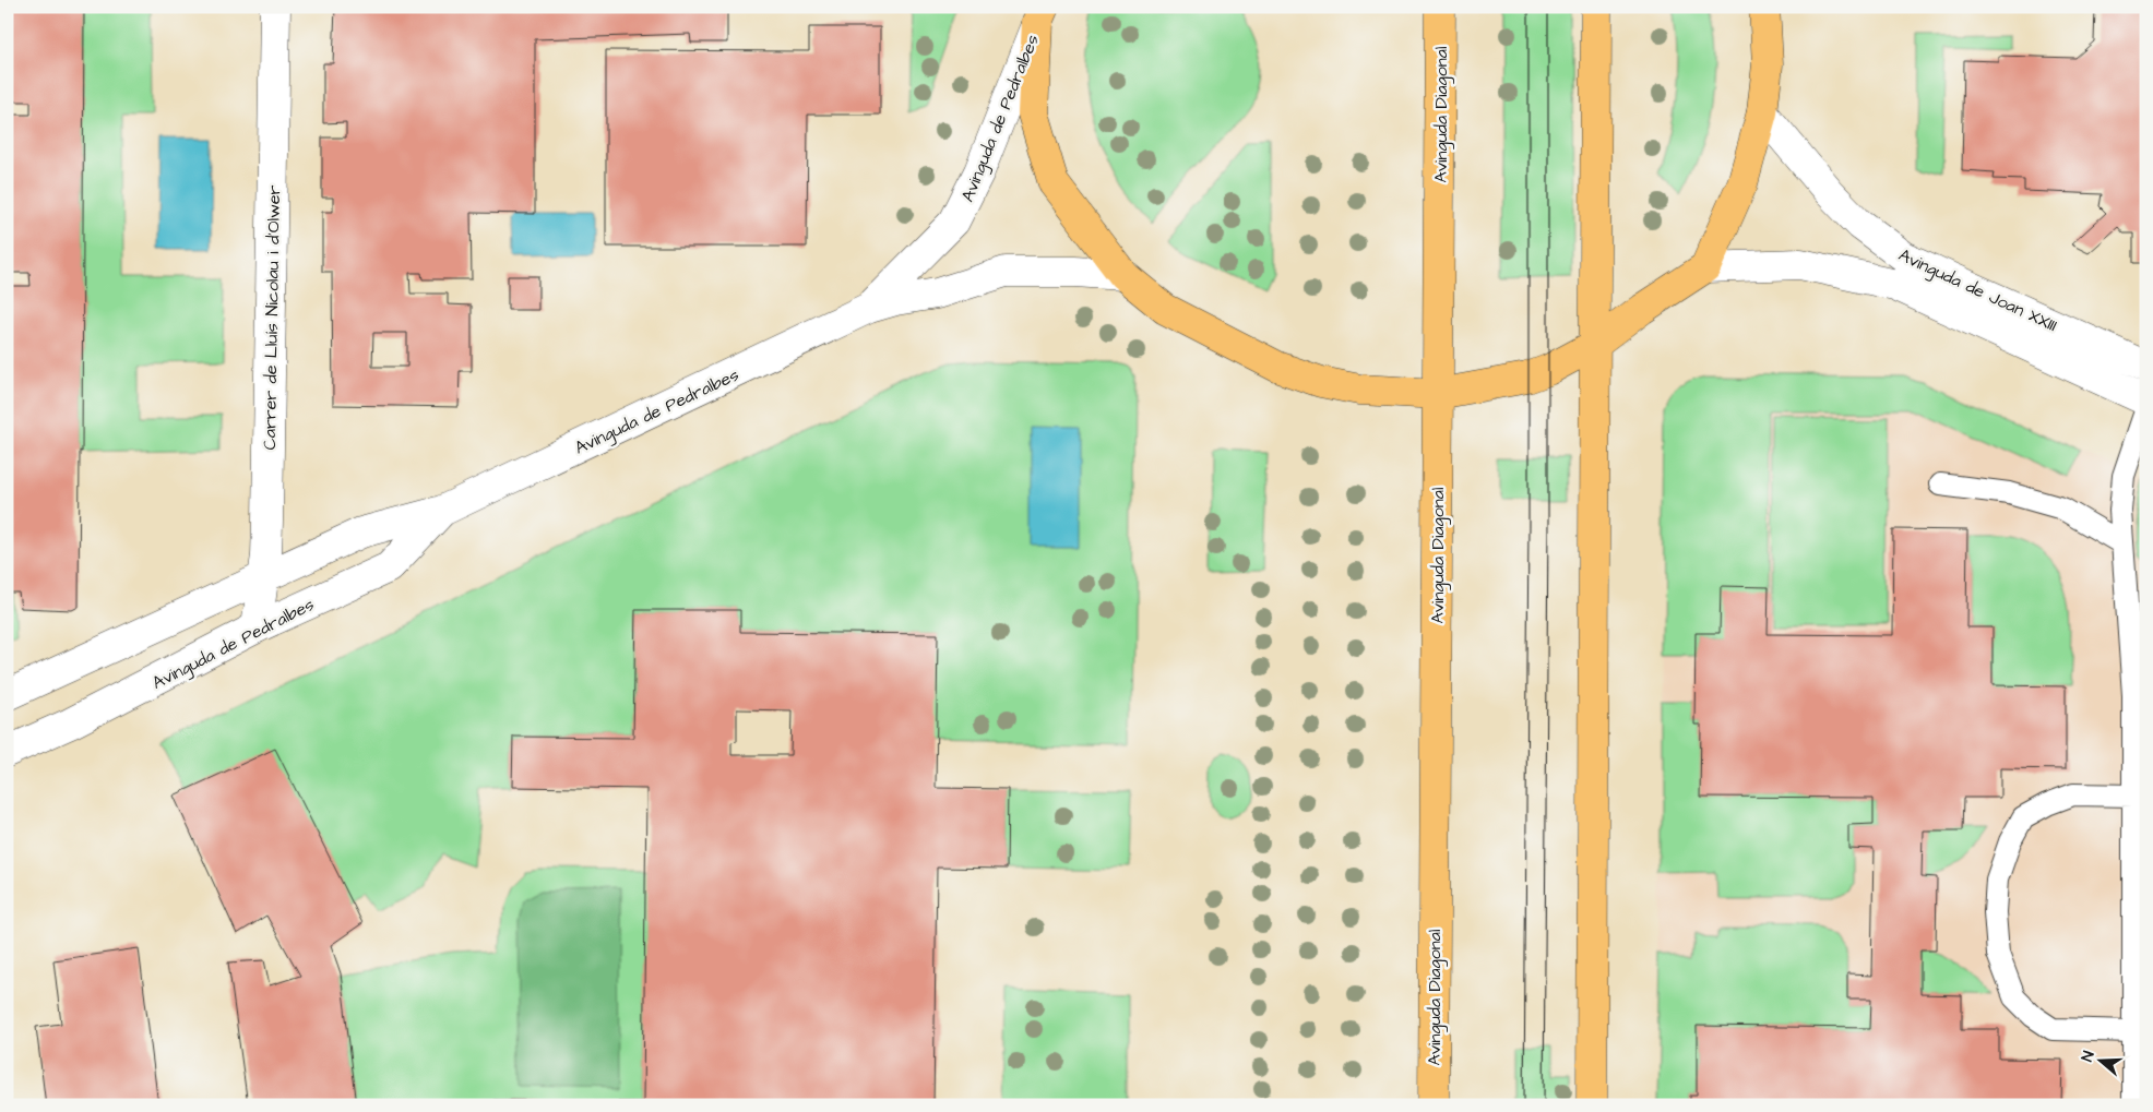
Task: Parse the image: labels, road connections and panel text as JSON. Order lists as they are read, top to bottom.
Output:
{
  "streets": {
    "main road": ["Avinguda Diagonal"],
    "street": ["Avinguda de Pedralbes", "Avinguda de Joan XXIII", "Carrer de Lluís Nicolau i d'Olwer"]
  },
  "crossings": [
    ["Avinguda de Pedralbes", "Carrer de Lluís Nicolau i d'Olwer"]
  ],
  "north": "left"
}
